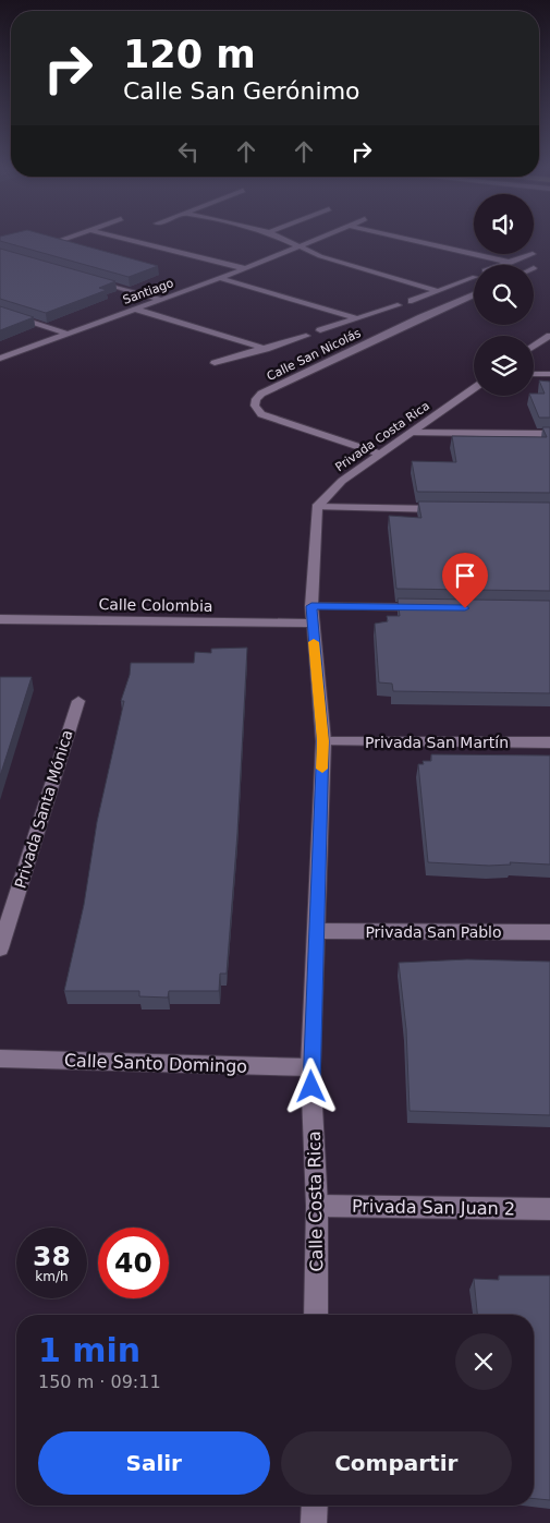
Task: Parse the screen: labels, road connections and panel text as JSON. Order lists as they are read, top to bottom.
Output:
{
  "streets": {
    "street": [
      "Santiago",
      "Calle San Nicolás",
      "Privada Costa Rica",
      "Calle Colombia",
      "Privada San Martín",
      "Privada Santa Mónica",
      "Privada San Pablo",
      "Calle Santo Domingo",
      "Calle Costa Rica",
      "Privada San Juan 2"
    ]
  },
  "crossings": [
    ["Calle San Nicolás", "Privada Costa Rica"],
    ["Calle Colombia", "Calle Costa Rica"],
    ["Privada San Martín", "Calle Costa Rica"],
    ["Privada San Pablo", "Calle Costa Rica"],
    ["Calle Santo Domingo", "Calle Costa Rica"],
    ["Calle Costa Rica", "Privada San Juan 2"]
  ],
  "page": {
    "turn": ["120 m", "Calle San Gerónimo"],
    "speed": "38 km/h",
    "limit": "40",
    "heading": ["1 min", "150 m · 09:11"],
    "buttons": ["Salir", "Compartir"]
  }
}
